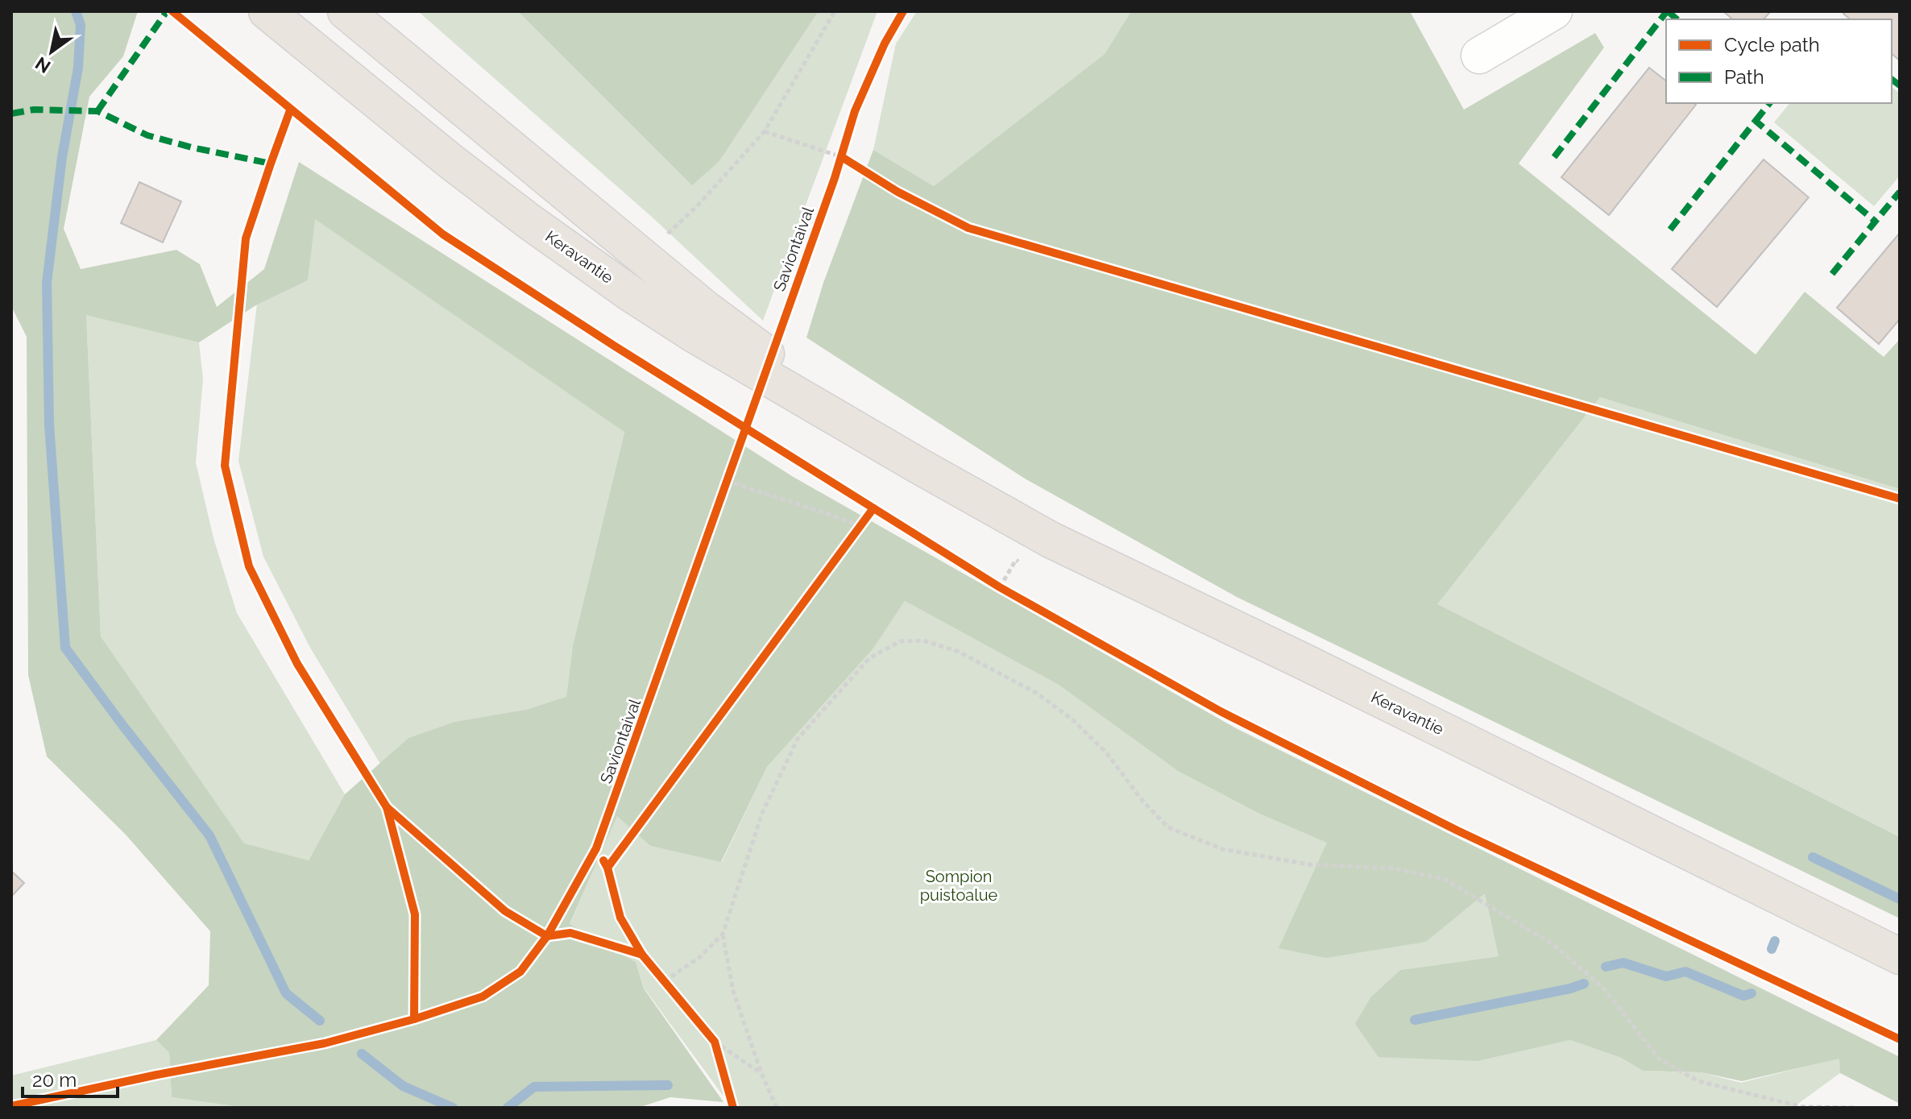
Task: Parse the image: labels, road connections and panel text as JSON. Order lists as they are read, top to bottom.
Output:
{
  "streets": {
    "main road": ["Keravantie"],
    "cycle path": ["Saviontaival"]
  },
  "parks": ["Sompion puistoalue"],
  "legend": ["Cycle path", "Path"],
  "scale_bar": "20 m",
  "north": "bottom left"
}
